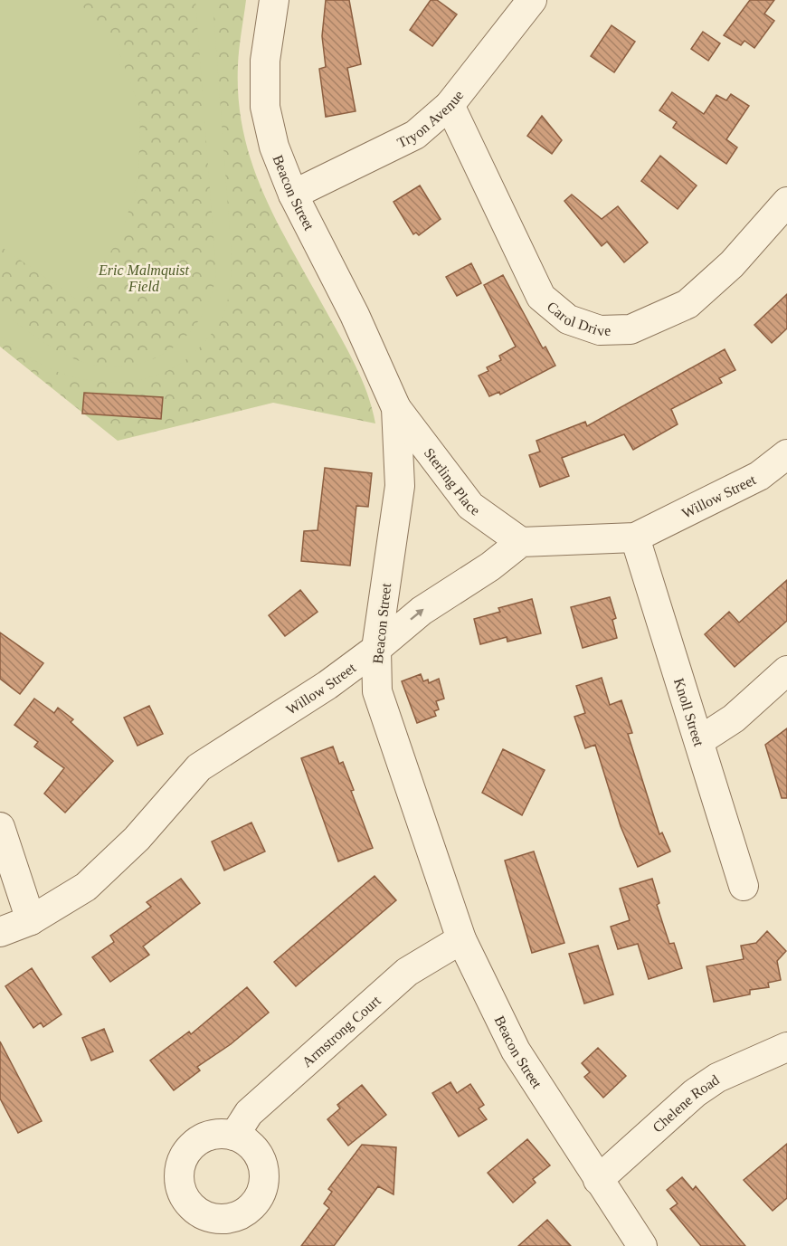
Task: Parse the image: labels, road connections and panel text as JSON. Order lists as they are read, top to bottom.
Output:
{
  "streets": {
    "street": [
      "Tryon Avenue",
      "Beacon Street",
      "Carol Drive",
      "Sterling Place",
      "Willow Street",
      "Knoll Street",
      "Armstrong Court",
      "Chelene Road"
    ]
  },
  "crossings": [
    ["Tryon Avenue", "Beacon Street"],
    ["Tryon Avenue", "Carol Drive"],
    ["Beacon Street", "Sterling Place"],
    ["Beacon Street", "Willow Street"],
    ["Beacon Street", "Armstrong Court"],
    ["Beacon Street", "Chelene Road"],
    ["Sterling Place", "Willow Street"],
    ["Willow Street", "Knoll Street"]
  ],
  "parks": ["Eric Malmquist Field"]
}
